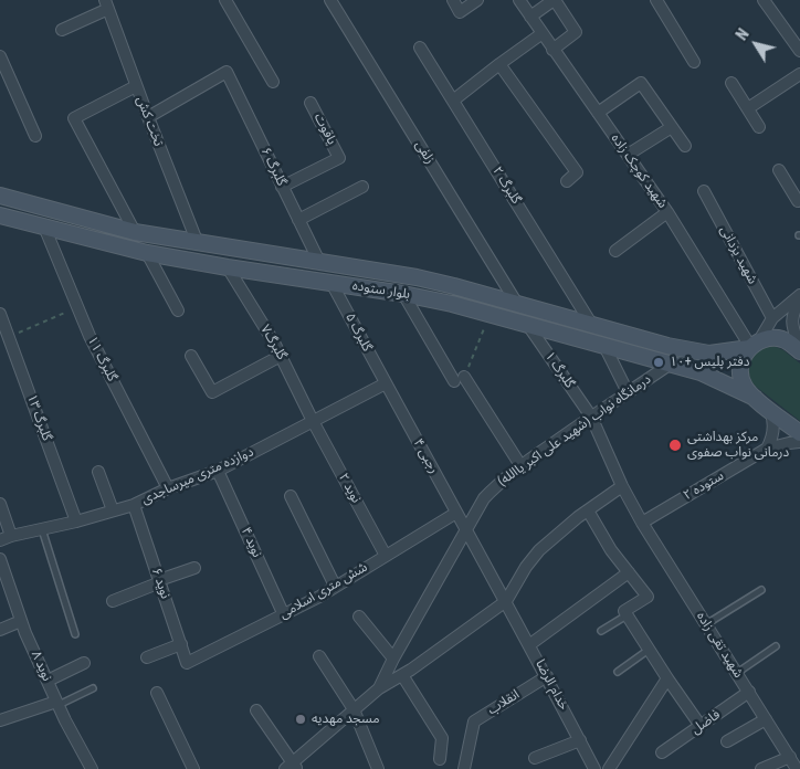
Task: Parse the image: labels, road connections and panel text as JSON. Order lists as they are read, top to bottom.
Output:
{
  "streets": {
    "main road": ["بلوار ستوده"],
    "street": [
      "تخت کش",
      "یاقوت",
      "زلفی",
      "گلبرگ ۶",
      "شهید کوچک زاده",
      "گلبرگ ۲",
      "شهید یزدانی",
      "گلبرگ ۵",
      "گلبرگ۷",
      "گلبرگ ۱۱",
      "گلبرگ ۱",
      "گلبرگ ۱۳",
      "درمانگاه نواب (شهید علی اکبر یاالله)",
      "رجبی ۴",
      "دوازده متری میرساجدی",
      "ستوده ۲",
      "نوید ۲",
      "نوید ۴",
      "نوید ۶",
      "شش متری اسلامی",
      "شهید تقی زاده",
      "نوید ۸",
      "خدام الرضا",
      "انقلاب",
      "فاضل"
    ]
  },
  "crossings": [
    ["تخت کش", "گلبرگ ۶"],
    ["تخت کش", "بلوار ستوده"],
    ["یاقوت", "گلبرگ ۶"],
    ["زلفی", "بلوار ستوده"],
    ["گلبرگ ۶", "بلوار ستوده"],
    ["شهید کوچک زاده", "بلوار ستوده"],
    ["گلبرگ ۲", "بلوار ستوده"],
    ["بلوار ستوده", "گلبرگ ۵"],
    ["بلوار ستوده", "گلبرگ۷"],
    ["بلوار ستوده", "گلبرگ ۱۱"],
    ["بلوار ستوده", "گلبرگ ۱"],
    ["بلوار ستوده", "درمانگاه نواب (شهید علی اکبر یاالله)"],
    ["گلبرگ ۵", "رجبی ۴"],
    ["گلبرگ ۵", "دوازده متری میرساجدی"],
    ["گلبرگ۷", "دوازده متری میرساجدی"],
    ["گلبرگ۷", "نوید ۲"],
    ["گلبرگ ۱۱", "دوازده متری میرساجدی"],
    ["گلبرگ ۱", "درمانگاه نواب (شهید علی اکبر یاالله)"],
    ["گلبرگ ۱", "شهید تقی زاده"],
    ["گلبرگ ۱۳", "دوازده متری میرساجدی"],
    ["درمانگاه نواب (شهید علی اکبر یاالله)", "رجبی ۴"],
    ["درمانگاه نواب (شهید علی اکبر یاالله)", "خدام الرضا"],
    ["رجبی ۴", "دوازده متری میرساجدی"],
    ["رجبی ۴", "شش متری اسلامی"],
    ["رجبی ۴", "خدام الرضا"],
    ["دوازده متری میرساجدی", "نوید ۲"],
    ["دوازده متری میرساجدی", "نوید ۴"],
    ["دوازده متری میرساجدی", "نوید ۶"],
    ["ستوده ۲", "شهید تقی زاده"],
    ["نوید ۲", "شش متری اسلامی"],
    ["نوید ۴", "شش متری اسلامی"],
    ["نوید ۶", "شش متری اسلامی"],
    ["شهید تقی زاده", "فاضل"],
    ["خدام الرضا", "انقلاب"]
  ],
  "places": ["دفتر پلیس +۱۰", "مرکز بهداشتی درمانی نواب صفوی", "مسجد مهدیه"],
  "north": "top left"
}
